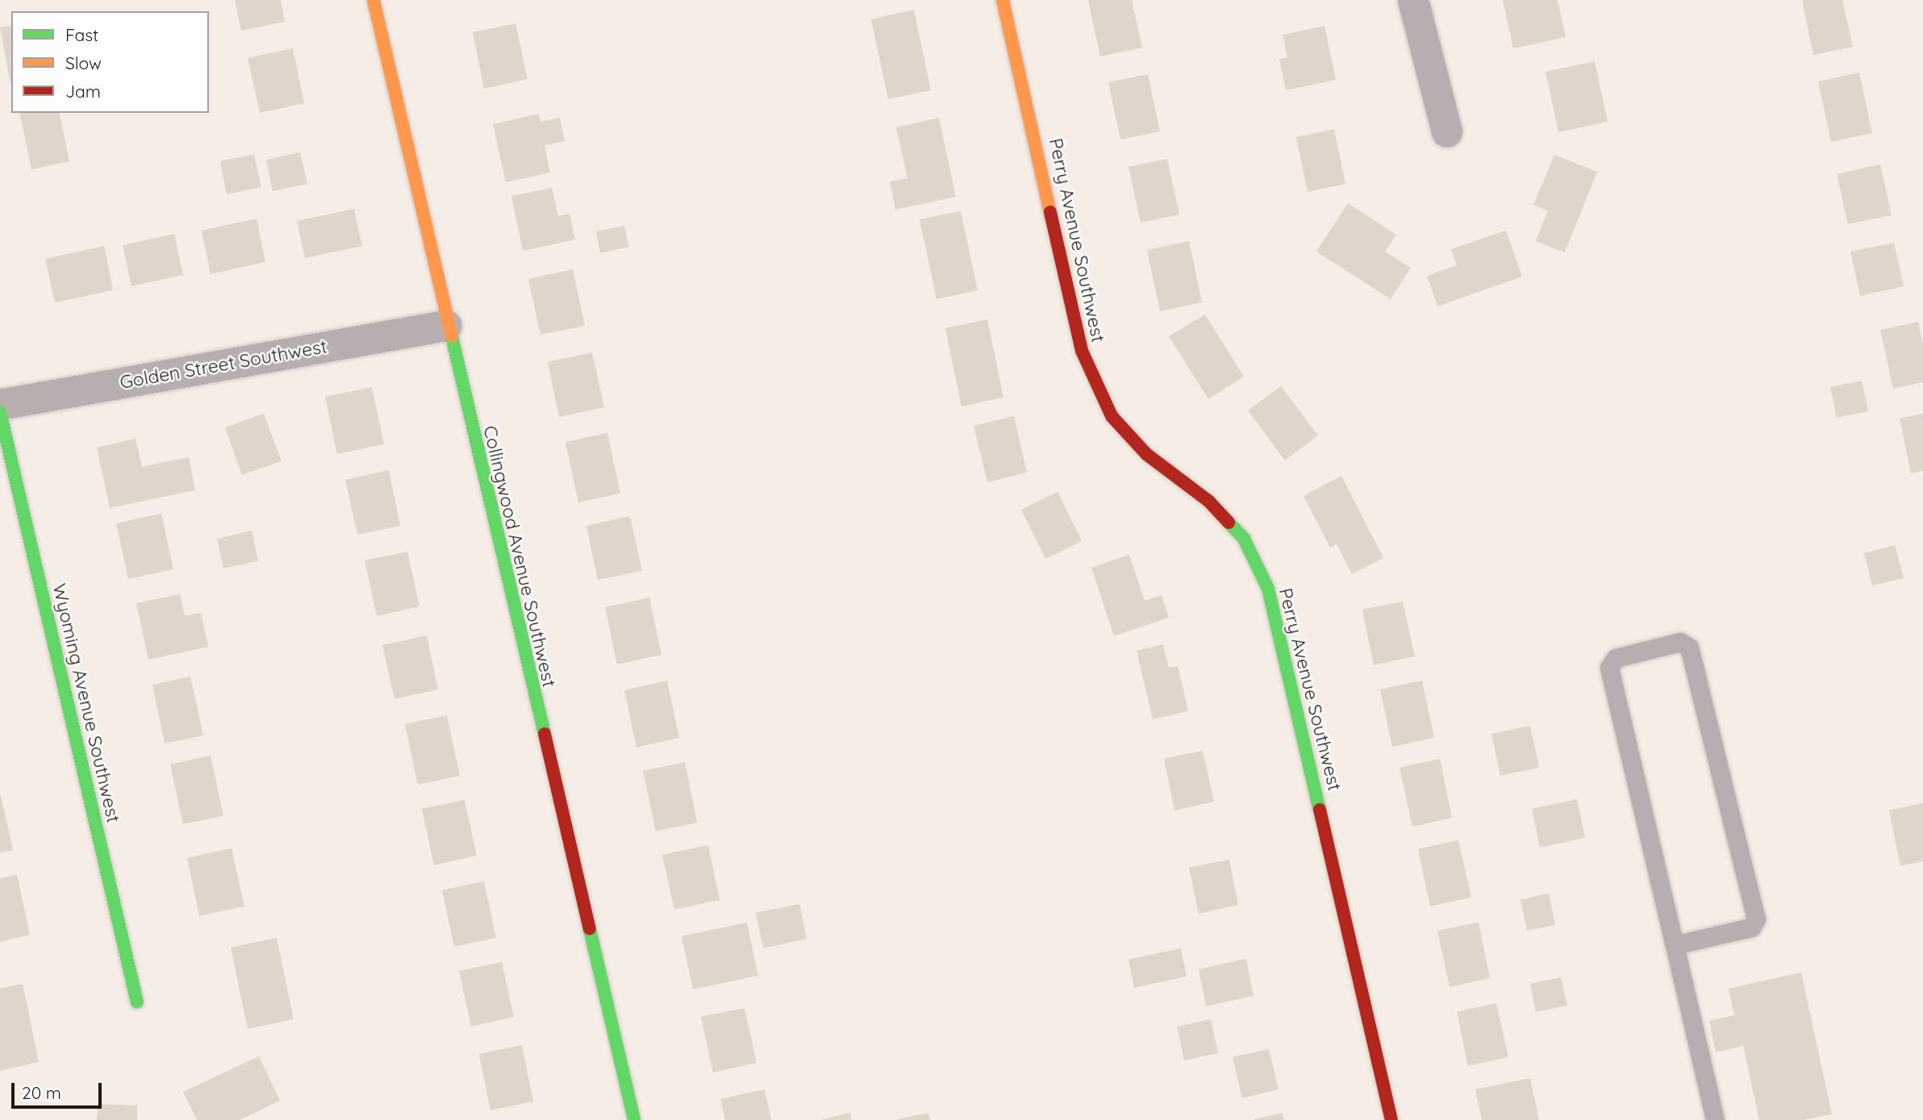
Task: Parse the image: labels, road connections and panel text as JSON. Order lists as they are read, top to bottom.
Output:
{
  "streets": {
    "street": [
      "Perry Avenue Southwest",
      "Golden Street Southwest",
      "Collingwood Avenue Southwest",
      "Wyoming Avenue Southwest"
    ]
  },
  "crossings": [
    ["Golden Street Southwest", "Collingwood Avenue Southwest"]
  ],
  "legend": ["Fast", "Slow", "Jam"],
  "scale_bar": "20 m"
}
